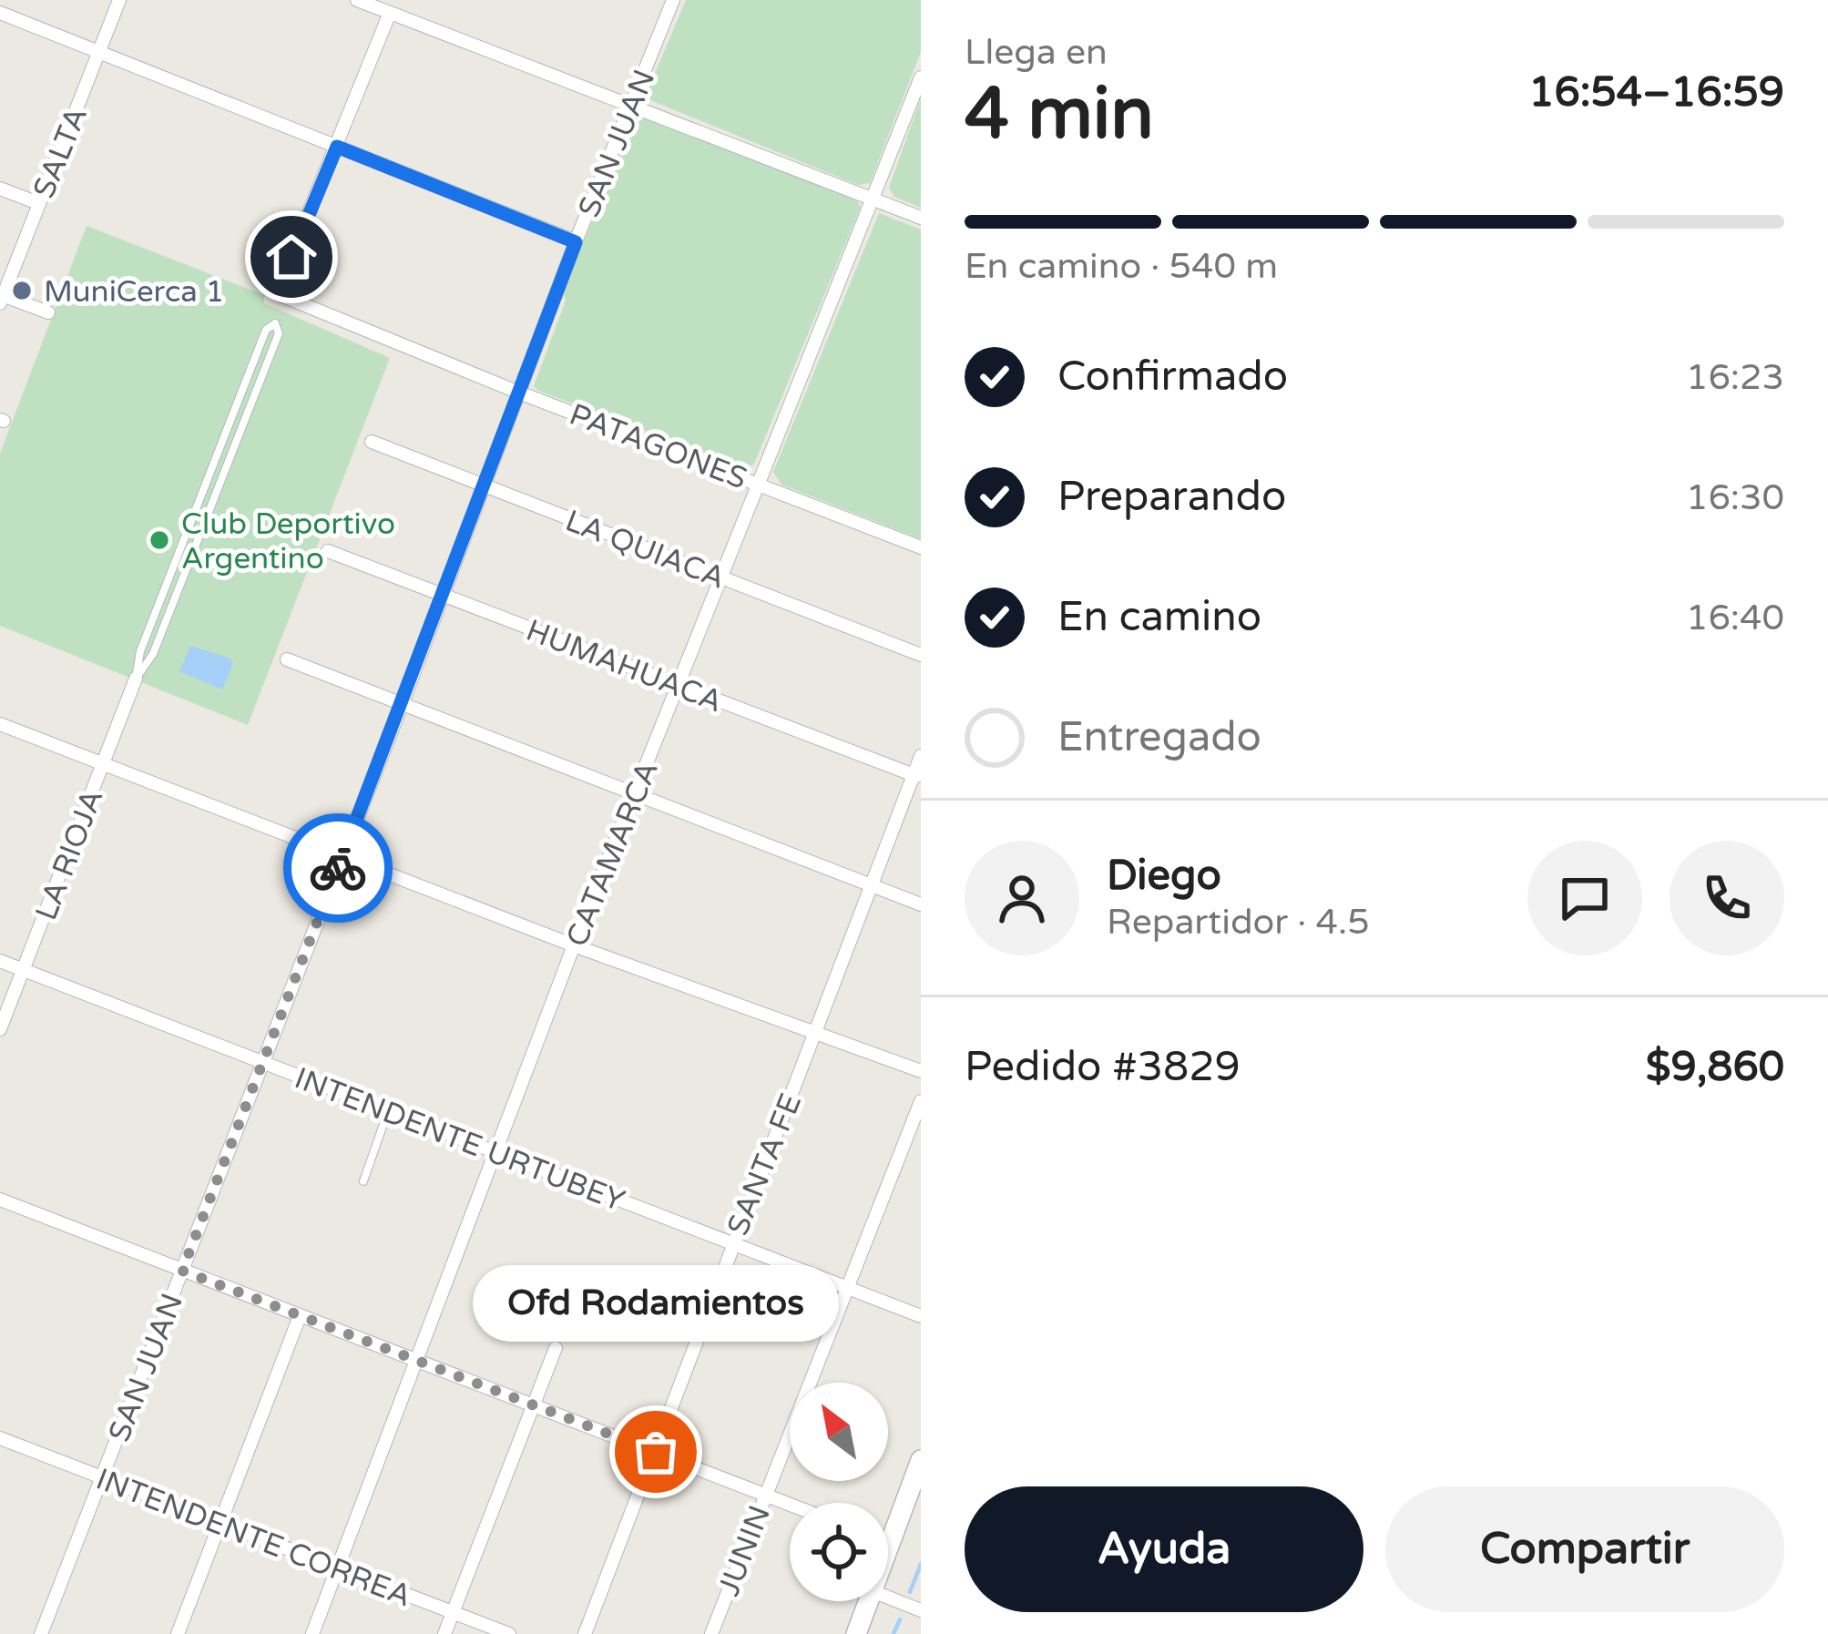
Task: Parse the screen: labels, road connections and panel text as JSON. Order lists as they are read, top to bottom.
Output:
{
  "streets": {
    "street": [
      "SAN JUAN",
      "SALTA",
      "PATAGONES",
      "LA QUIACA",
      "HUMAHUACA",
      "CATAMARCA",
      "LA RIOJA",
      "INTENDENTE URTUBEY",
      "SANTA FE",
      "INTENDENTE CORREA",
      "JUNIN"
    ]
  },
  "crossings": [
    ["SAN JUAN", "PATAGONES"],
    ["SAN JUAN", "LA QUIACA"],
    ["SAN JUAN", "HUMAHUACA"],
    ["SAN JUAN", "INTENDENTE URTUBEY"],
    ["SAN JUAN", "INTENDENTE CORREA"],
    ["PATAGONES", "CATAMARCA"],
    ["LA QUIACA", "CATAMARCA"],
    ["HUMAHUACA", "CATAMARCA"],
    ["HUMAHUACA", "SANTA FE"],
    ["CATAMARCA", "INTENDENTE URTUBEY"],
    ["CATAMARCA", "INTENDENTE CORREA"],
    ["LA RIOJA", "INTENDENTE URTUBEY"],
    ["INTENDENTE URTUBEY", "SANTA FE"],
    ["INTENDENTE URTUBEY", "JUNIN"]
  ],
  "places": ["MuniCerca 1", "Club Deportivo Argentino", "Ofd Rodamientos"],
  "north": "top left",
  "page": {
    "heading": ["4 min", "Llega en", "16:54–16:59"],
    "panel": [
      "Diego",
      "Repartidor · 4.5",
      "Pedido #3829",
      "$9,860"
    ],
    "bar": "En camino · 540 m",
    "list": [
      ["Confirmado", "16:23"],
      ["Preparando", "16:30"],
      ["En camino", "16:40"],
      "Entregado"
    ],
    "bubble": "Ofd Rodamientos",
    "buttons": ["Ayuda", "Compartir"]
  }
}
